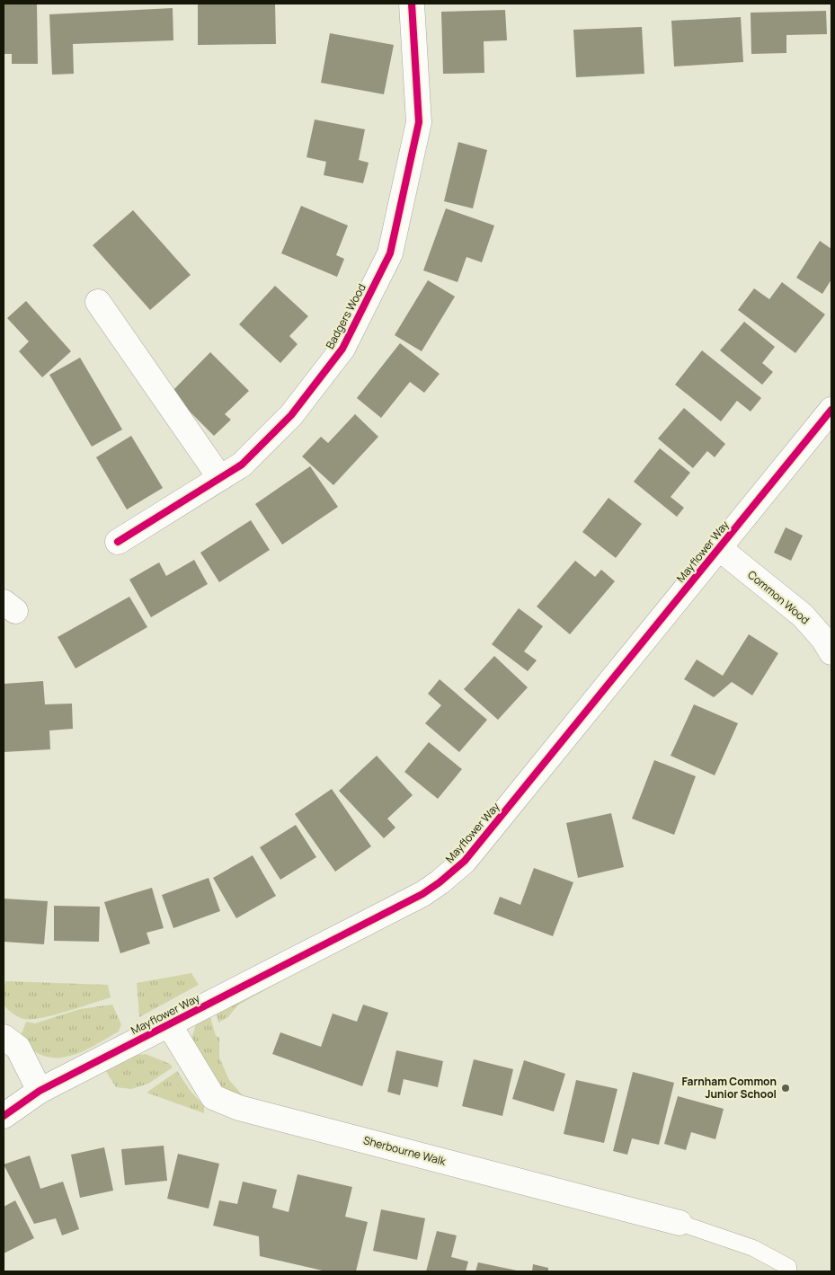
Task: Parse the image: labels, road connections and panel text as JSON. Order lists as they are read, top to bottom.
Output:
{
  "streets": {
    "street": [
      "Badgers Wood",
      "Mayflower Way",
      "Common Wood",
      "Sherbourne Walk"
    ]
  },
  "crossings": [
    ["Mayflower Way", "Common Wood"],
    ["Mayflower Way", "Sherbourne Walk"]
  ],
  "places": ["Farnham Common Junior School"]
}
